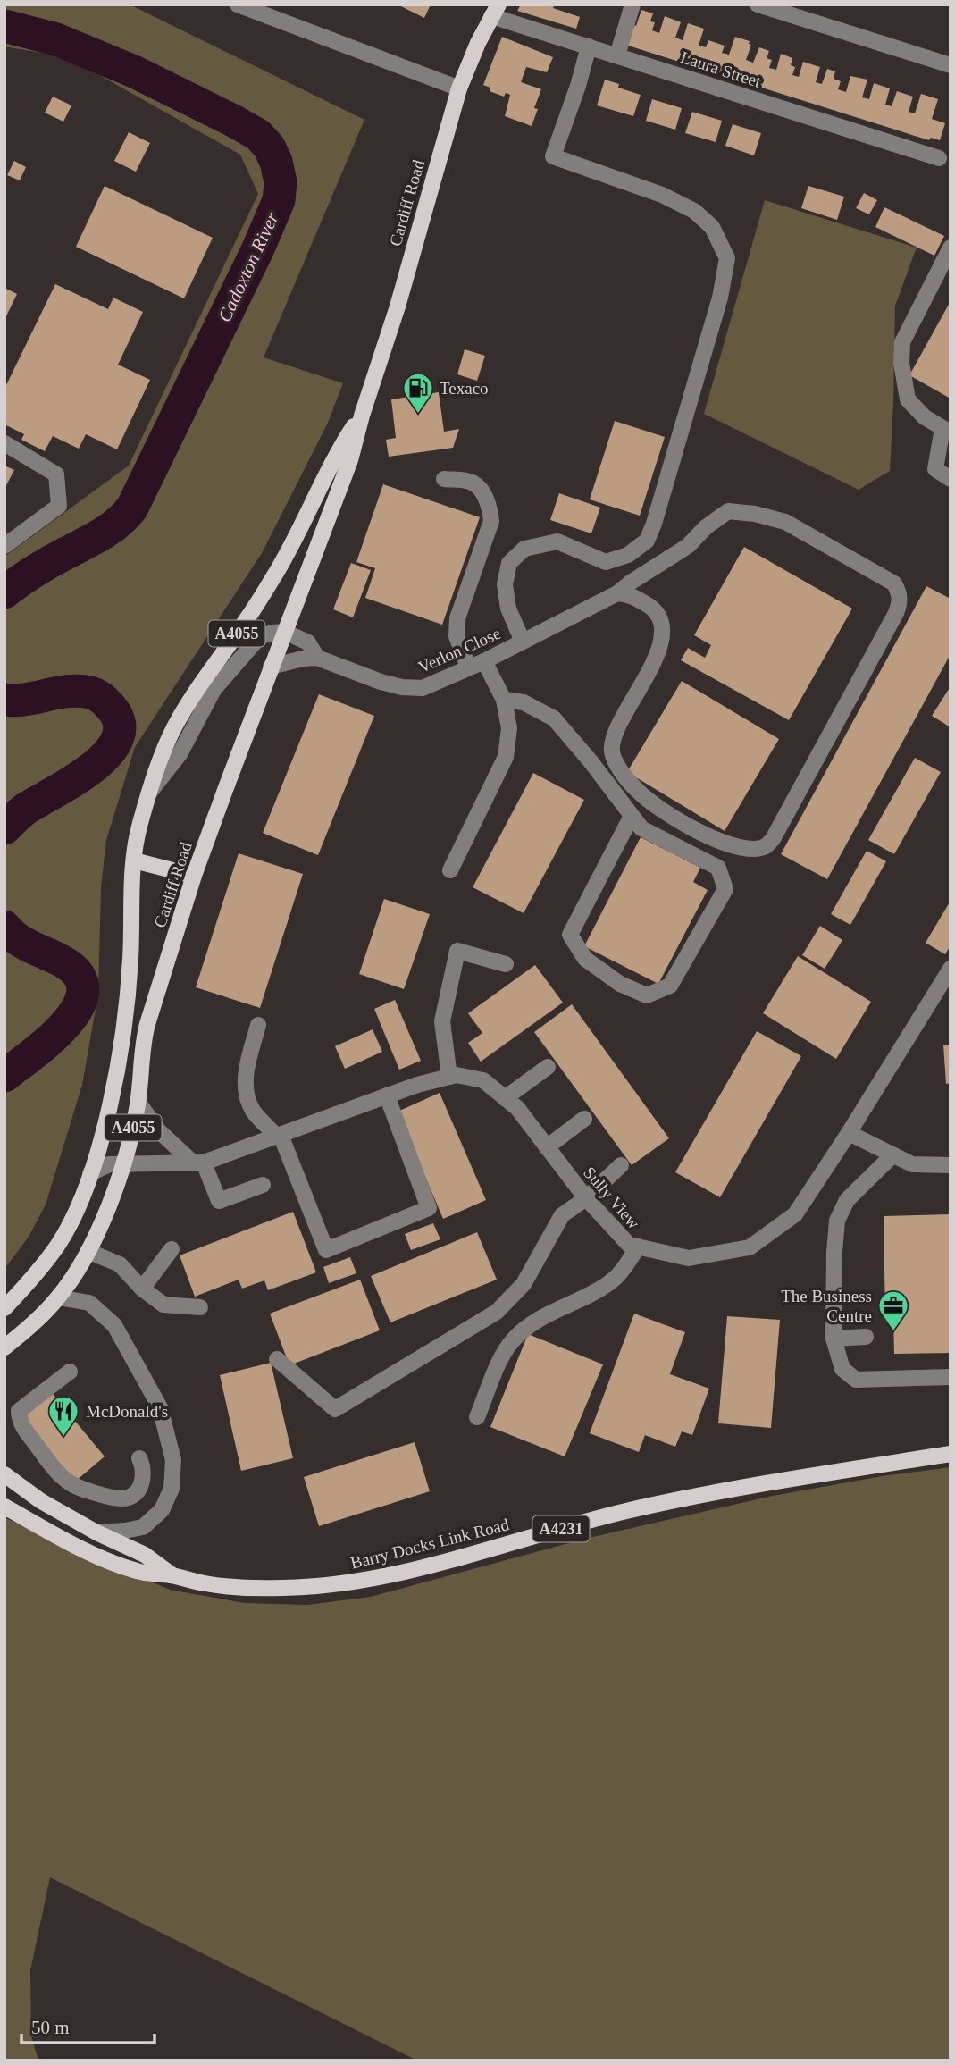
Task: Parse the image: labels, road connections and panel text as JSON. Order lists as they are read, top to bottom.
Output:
{
  "streets": {
    "main road": [
      "Cardiff Road",
      "A4055",
      "A4231",
      "Barry Docks Link Road"
    ],
    "street": ["Laura Street", "Verlon Close", "Sully View"]
  },
  "crossings": [
    ["Laura Street", "Cardiff Road"],
    ["Cardiff Road", "Verlon Close"],
    ["Cardiff Road", "Sully View"]
  ],
  "water": ["Cadoxton River"],
  "places": {
    "fuel station": ["Texaco"],
    "office": ["The Business Centre"],
    "restaurant": ["McDonald's"]
  },
  "scale_bar": "50 m"
}
